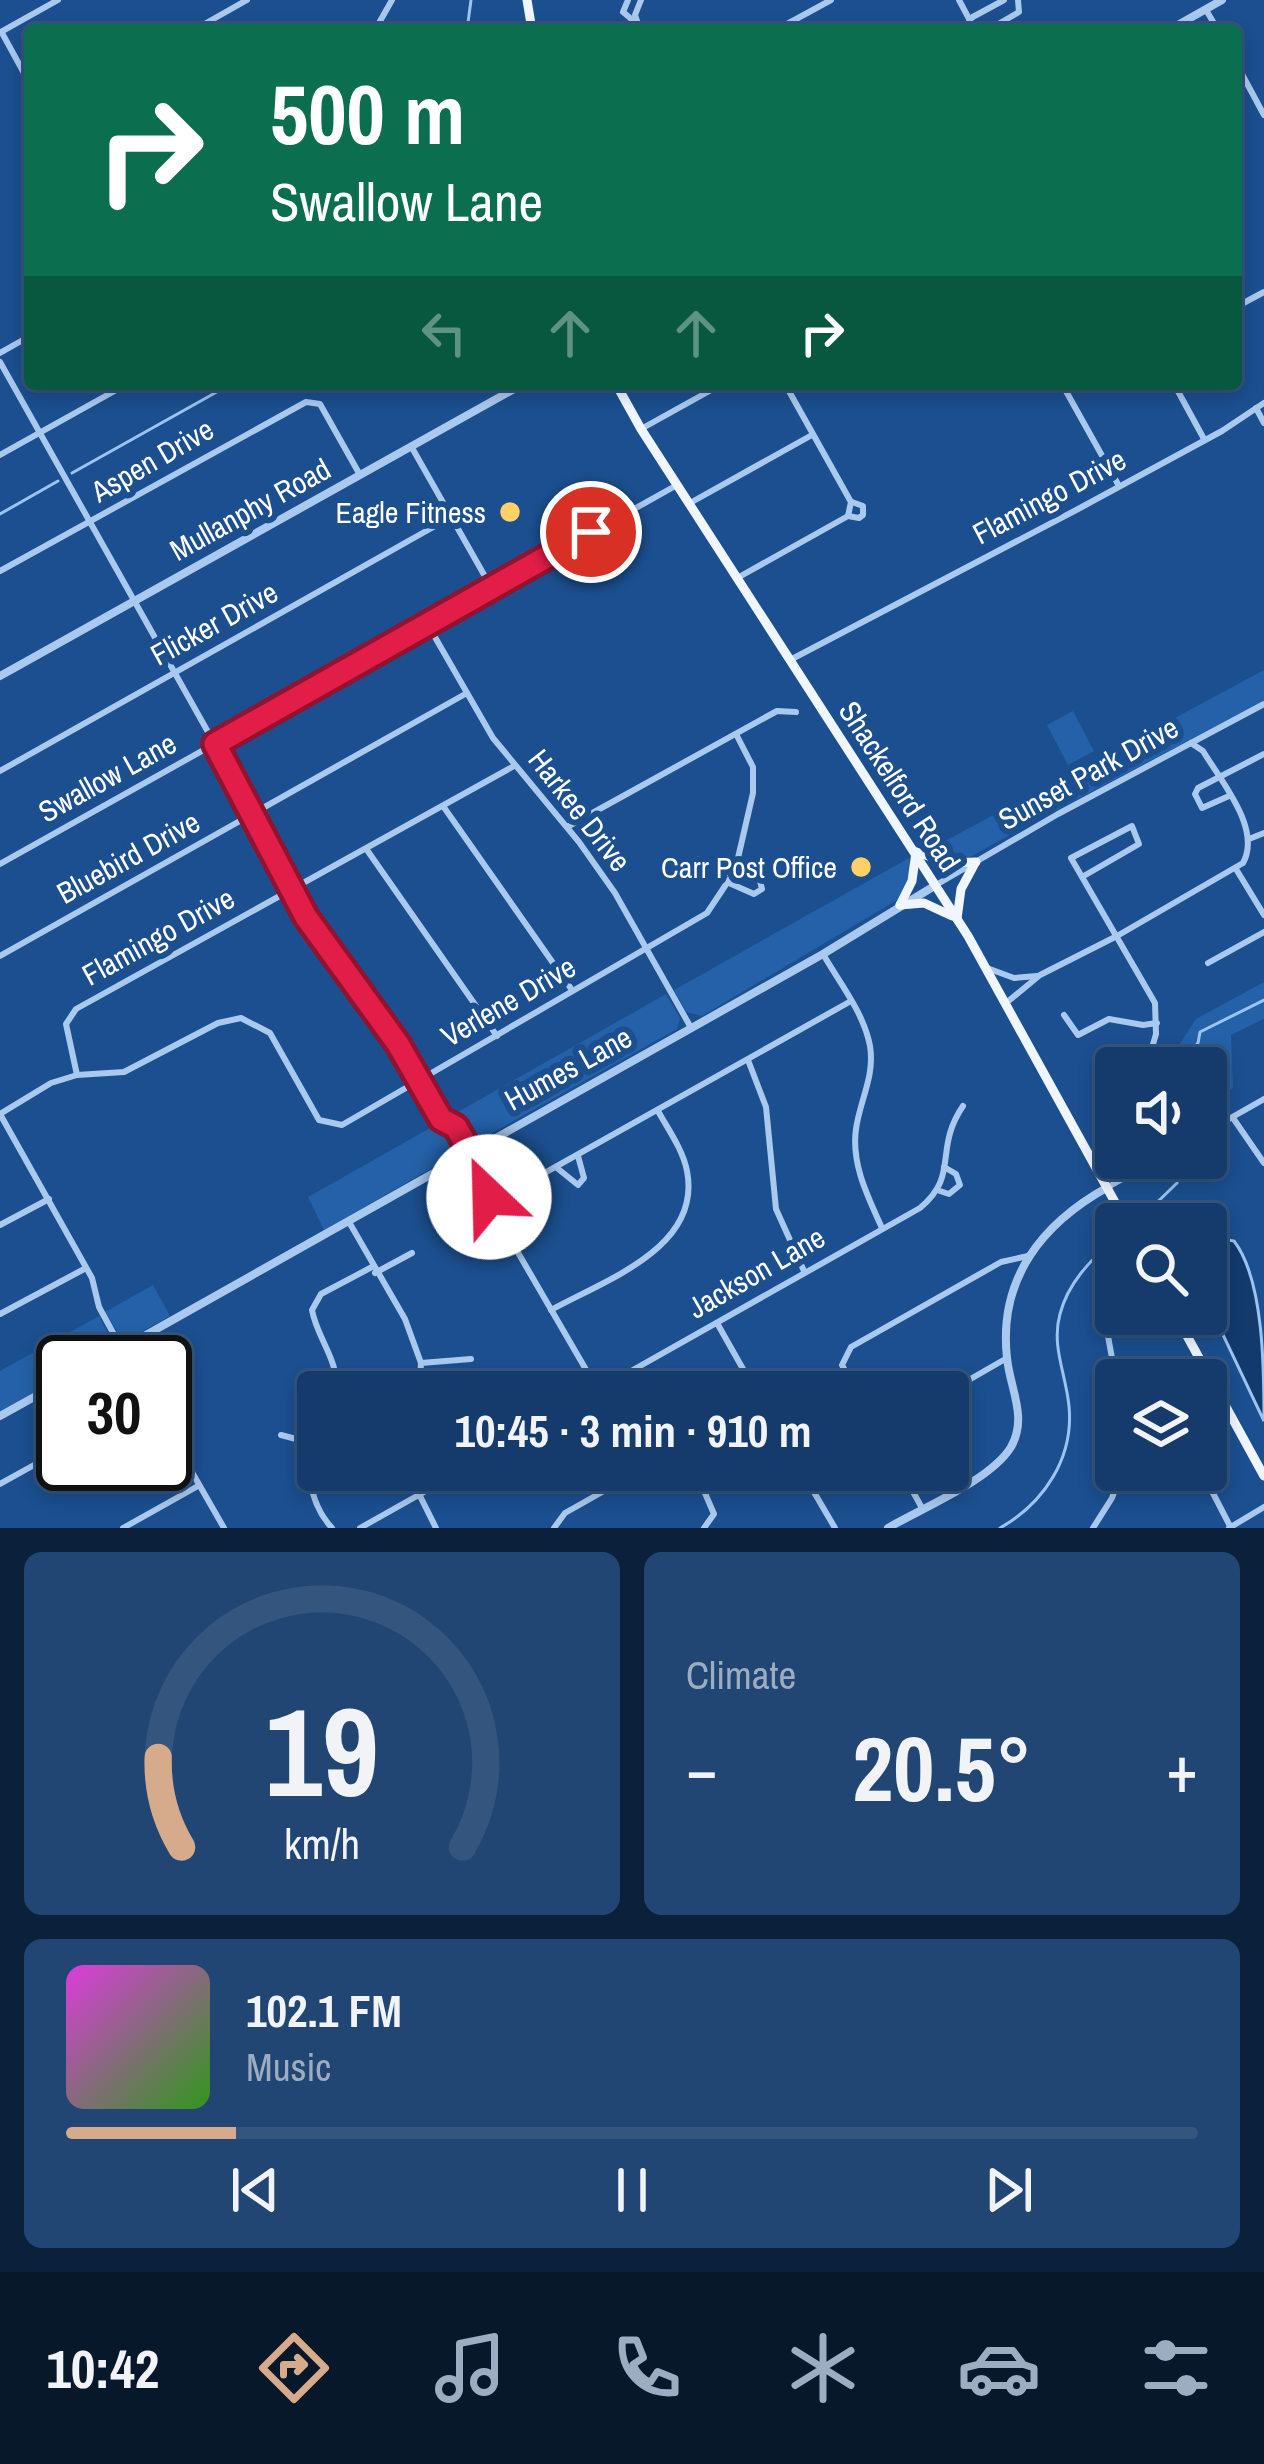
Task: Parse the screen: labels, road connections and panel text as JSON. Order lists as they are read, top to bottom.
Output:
{
  "streets": {
    "main road": ["Shackelford Road"],
    "street": [
      "Aspen Drive",
      "Flamingo Drive",
      "Mullanphy Road",
      "Flicker Drive",
      "Sunset Park Drive",
      "Swallow Lane",
      "Harkee Drive",
      "Bluebird Drive",
      "Verlene Drive",
      "Humes Lane",
      "Jackson Lane"
    ]
  },
  "crossings": [
    ["Aspen Drive", "Mullanphy Road"],
    ["Flamingo Drive", "Shackelford Road"],
    ["Flamingo Drive", "Harkee Drive"],
    ["Flamingo Drive", "Verlene Drive"],
    ["Sunset Park Drive", "Shackelford Road"],
    ["Sunset Park Drive", "Humes Lane"],
    ["Swallow Lane", "Shackelford Road"],
    ["Swallow Lane", "Harkee Drive"],
    ["Shackelford Road", "Humes Lane"],
    ["Harkee Drive", "Bluebird Drive"],
    ["Harkee Drive", "Verlene Drive"],
    ["Harkee Drive", "Humes Lane"]
  ],
  "places": ["Eagle Fitness", "Carr Post Office"],
  "page": {
    "turn": ["500 m", "Swallow Lane"],
    "limit": "30",
    "trip": "10:45 · 3 min · 910 m",
    "tile": "Climate",
    "heat": ["−", "20.5°", "+"],
    "song": ["102.1 FM", "Music"],
    "tabs": "10:42",
    "gauge": ["19", "km/h"]
  }
}
